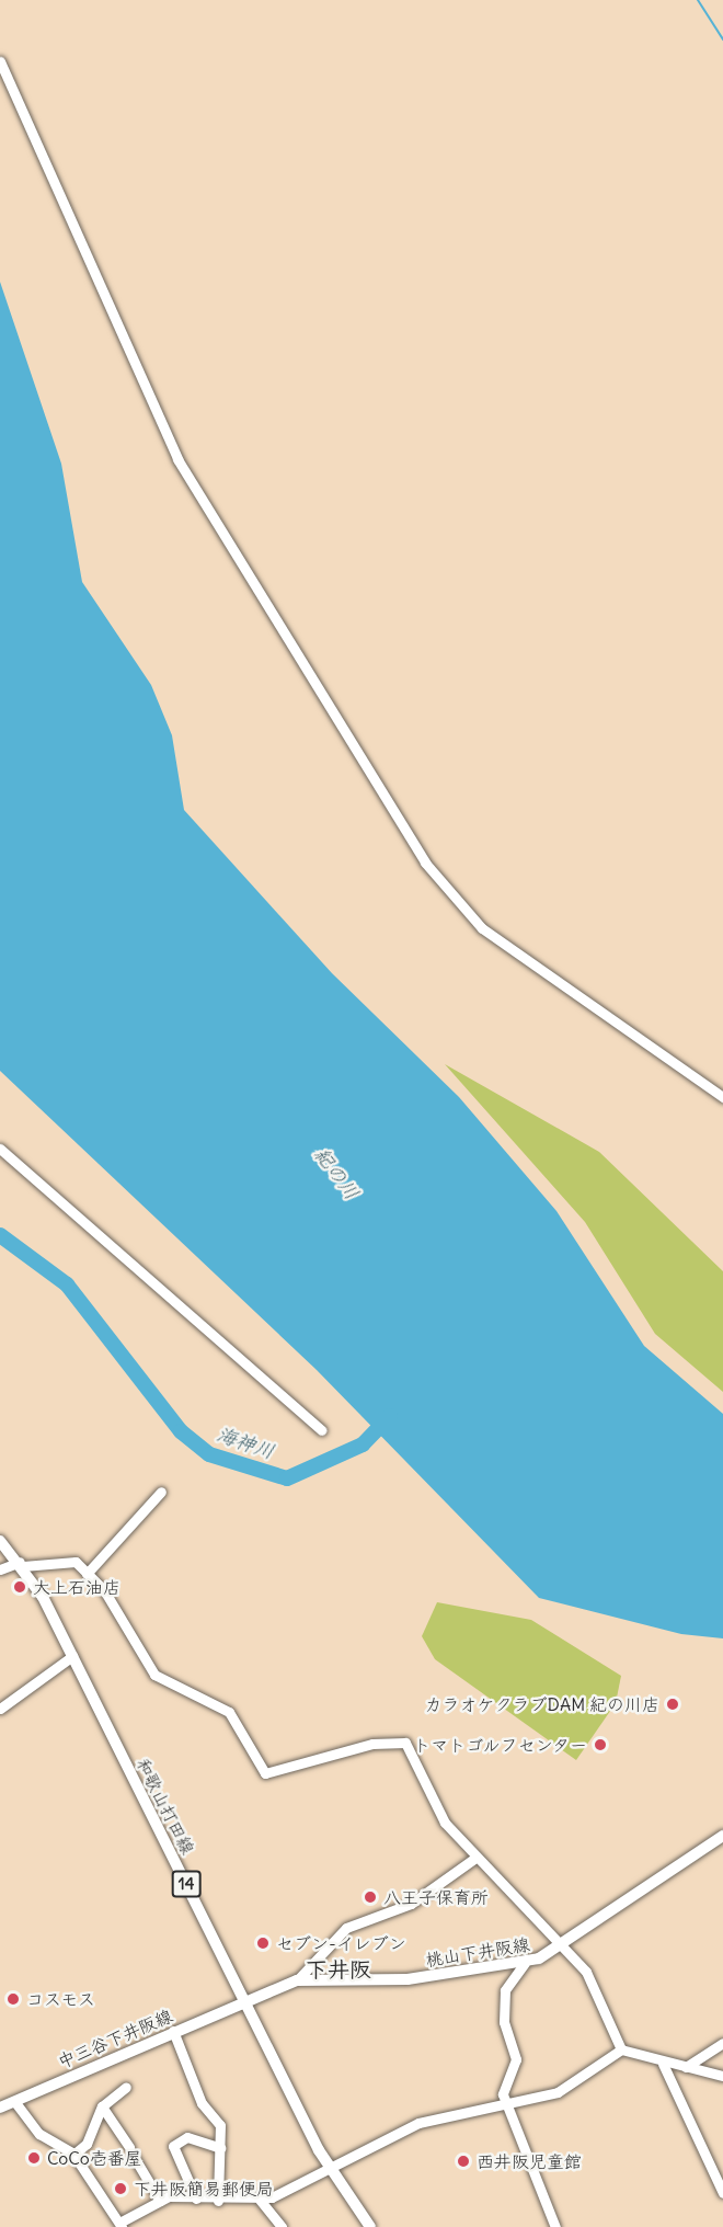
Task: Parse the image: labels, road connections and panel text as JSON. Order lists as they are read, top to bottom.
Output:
{
  "streets": {
    "main road": [
      "和歌山打田線",
      "14",
      "桃山下井阪線",
      "中三谷下井阪線"
    ]
  },
  "crossings": [
    ["和歌山打田線", "桃山下井阪線"],
    ["和歌山打田線", "中三谷下井阪線"],
    ["桃山下井阪線", "中三谷下井阪線"]
  ],
  "districts": ["下井阪"],
  "water": ["紀の川", "海神川"],
  "places": [
    "大上石油店",
    "カラオケクラブDAM 紀の川店",
    "トマトゴルフセンター",
    "八王子保育所",
    "セブン-イレブン",
    "コスモス",
    "CoCo壱番屋",
    "西井阪児童館",
    "下井阪簡易郵便局"
  ]
}
